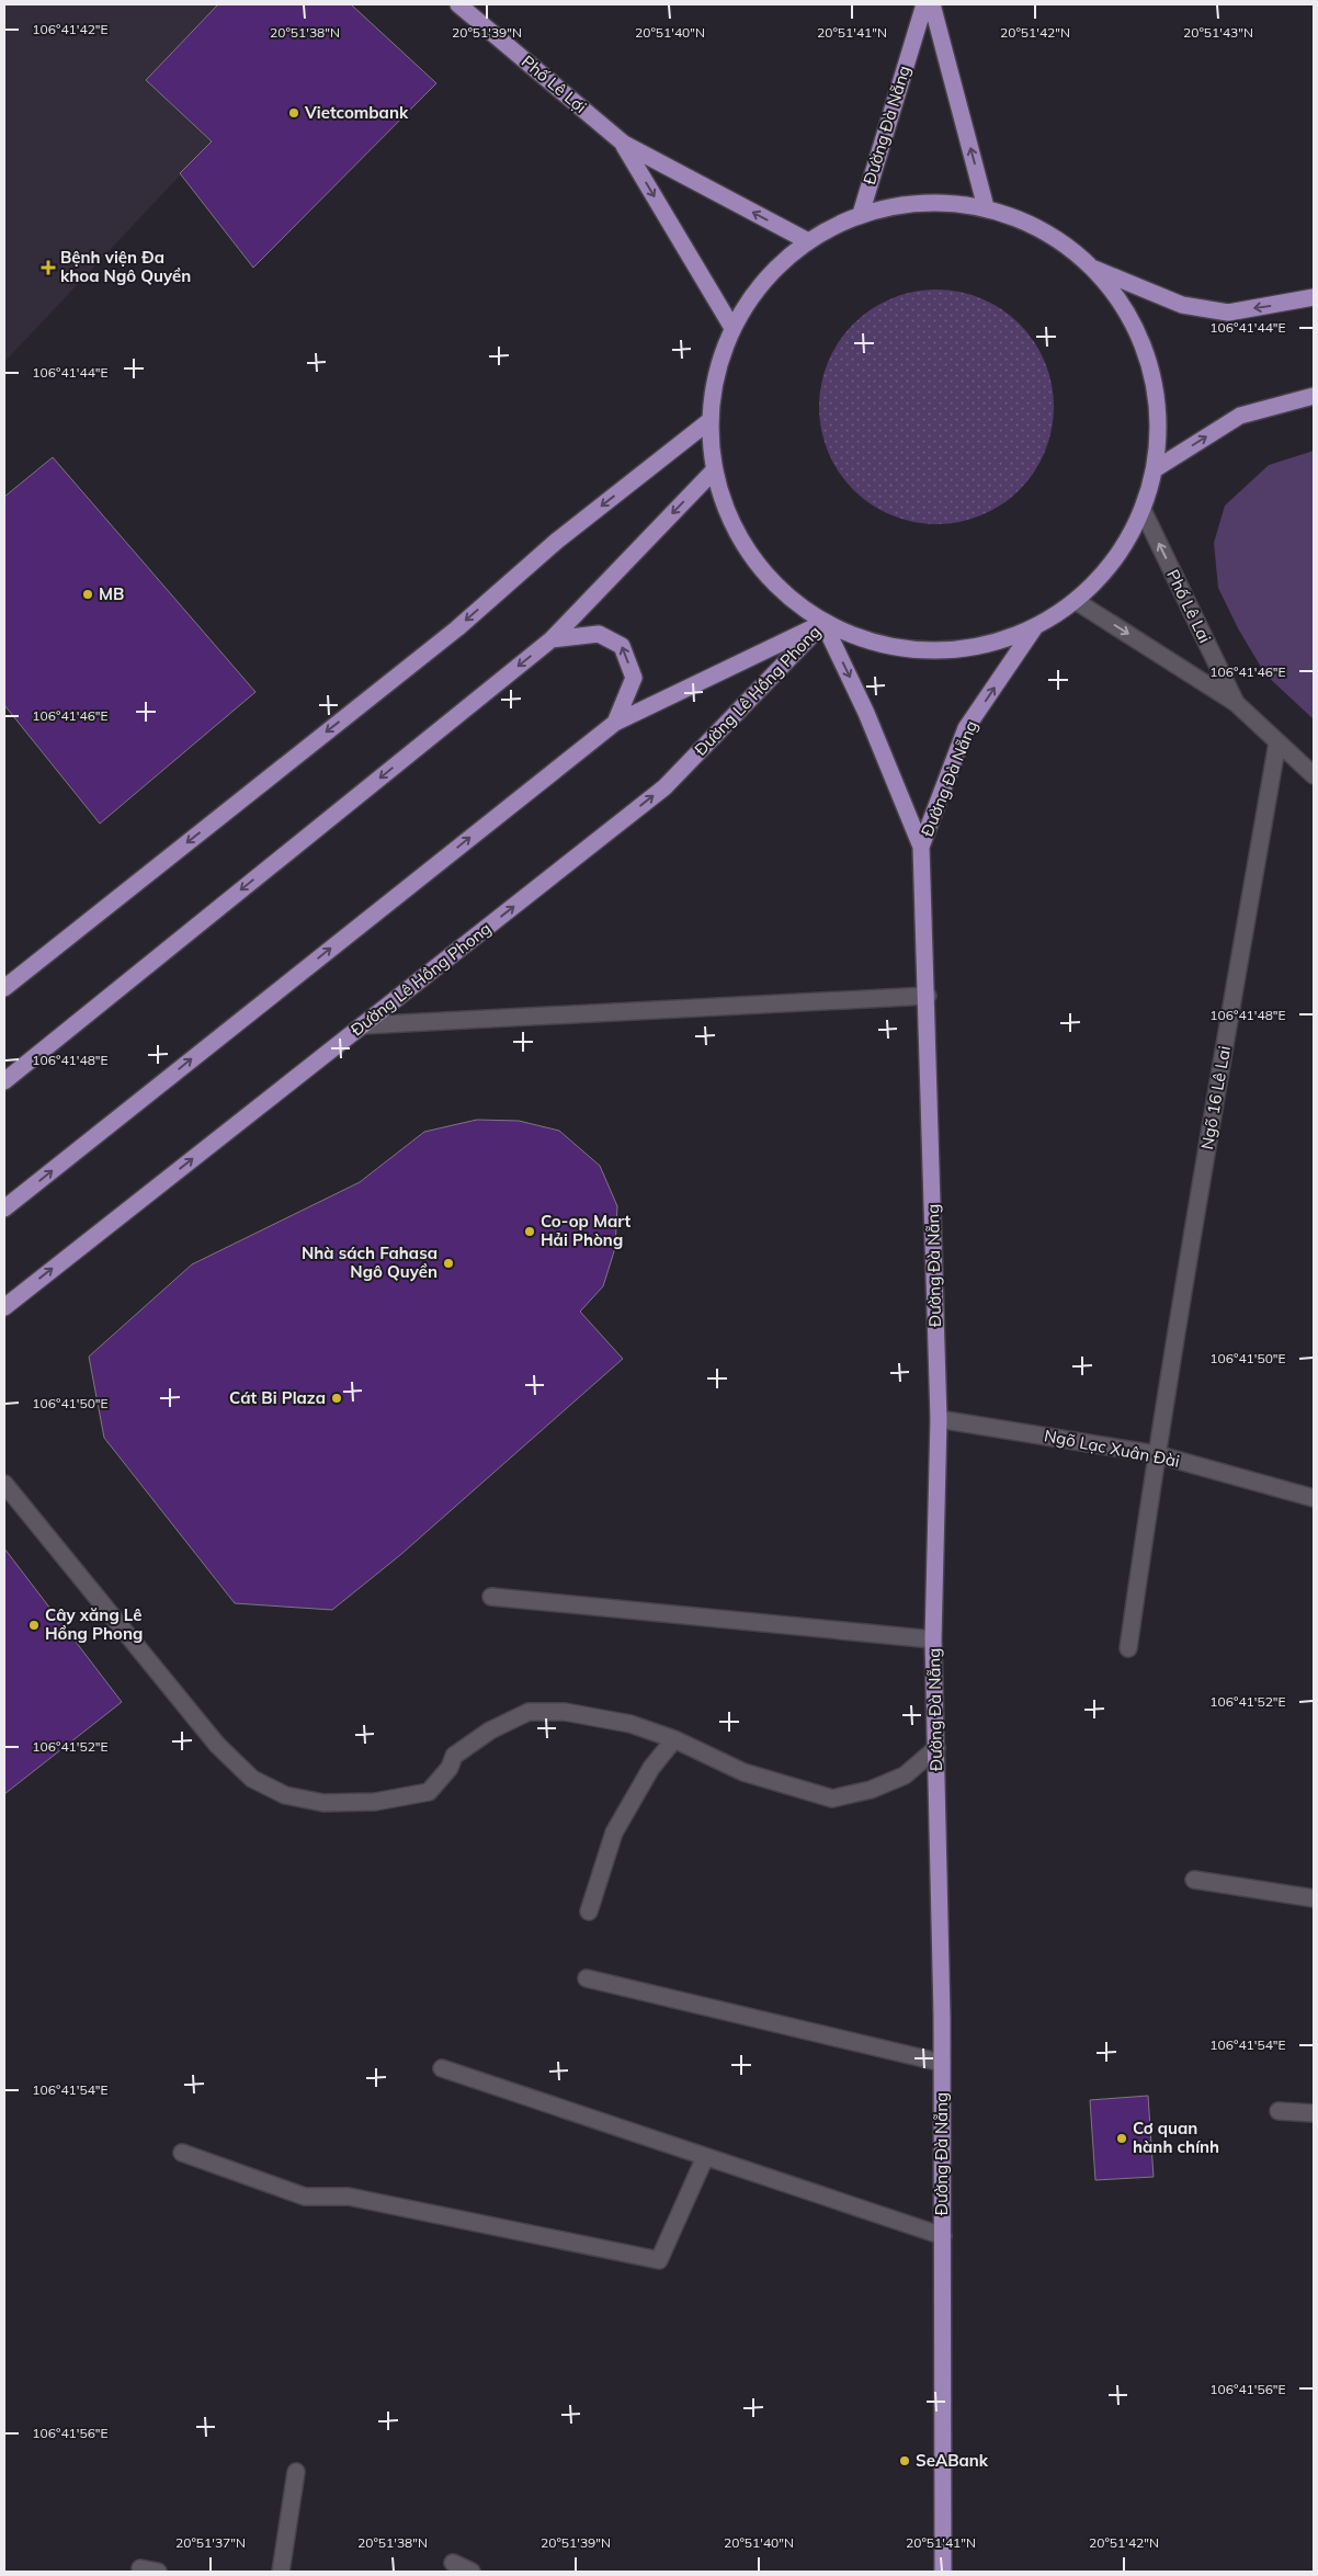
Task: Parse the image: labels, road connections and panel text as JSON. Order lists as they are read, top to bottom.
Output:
{
  "streets": {
    "main road": ["Phố Lê Lợi", "Đường Đà Nẵng", "Đường Lê Hồng Phong"],
    "street": ["Phố Lê Lai", "Ngõ 16 Lê Lai", "Ngõ Lạc Xuân Đài"]
  },
  "crossings": [
    ["Đường Đà Nẵng", "Đường Lê Hồng Phong"],
    ["Đường Đà Nẵng", "Ngõ Lạc Xuân Đài"],
    ["Phố Lê Lai", "Ngõ 16 Lê Lai"],
    ["Ngõ 16 Lê Lai", "Ngõ Lạc Xuân Đài"]
  ],
  "places": {
    "other": [
      "Vietcombank",
      "MB",
      "Co-op Mart Hải Phòng",
      "Nhà sách Fahasa Ngô Quyền",
      "Cát Bi Plaza",
      "Cây xăng Lê Hồng Phong",
      "Cơ quan hành chính",
      "SeABank"
    ],
    "health": ["Bệnh viện Đa khoa Ngô Quyền"]
  },
  "coordinates": [
    "106°41'42\"E",
    "20°51'38\"N",
    "20°51'39\"N",
    "20°51'40\"N",
    "20°51'41\"N",
    "20°51'42\"N",
    "20°51'43\"N",
    "106°41'44\"E",
    "106°41'46\"E",
    "106°41'48\"E",
    "106°41'50\"E",
    "106°41'52\"E",
    "106°41'54\"E",
    "106°41'56\"E",
    "20°51'37\"N"
  ]
}
